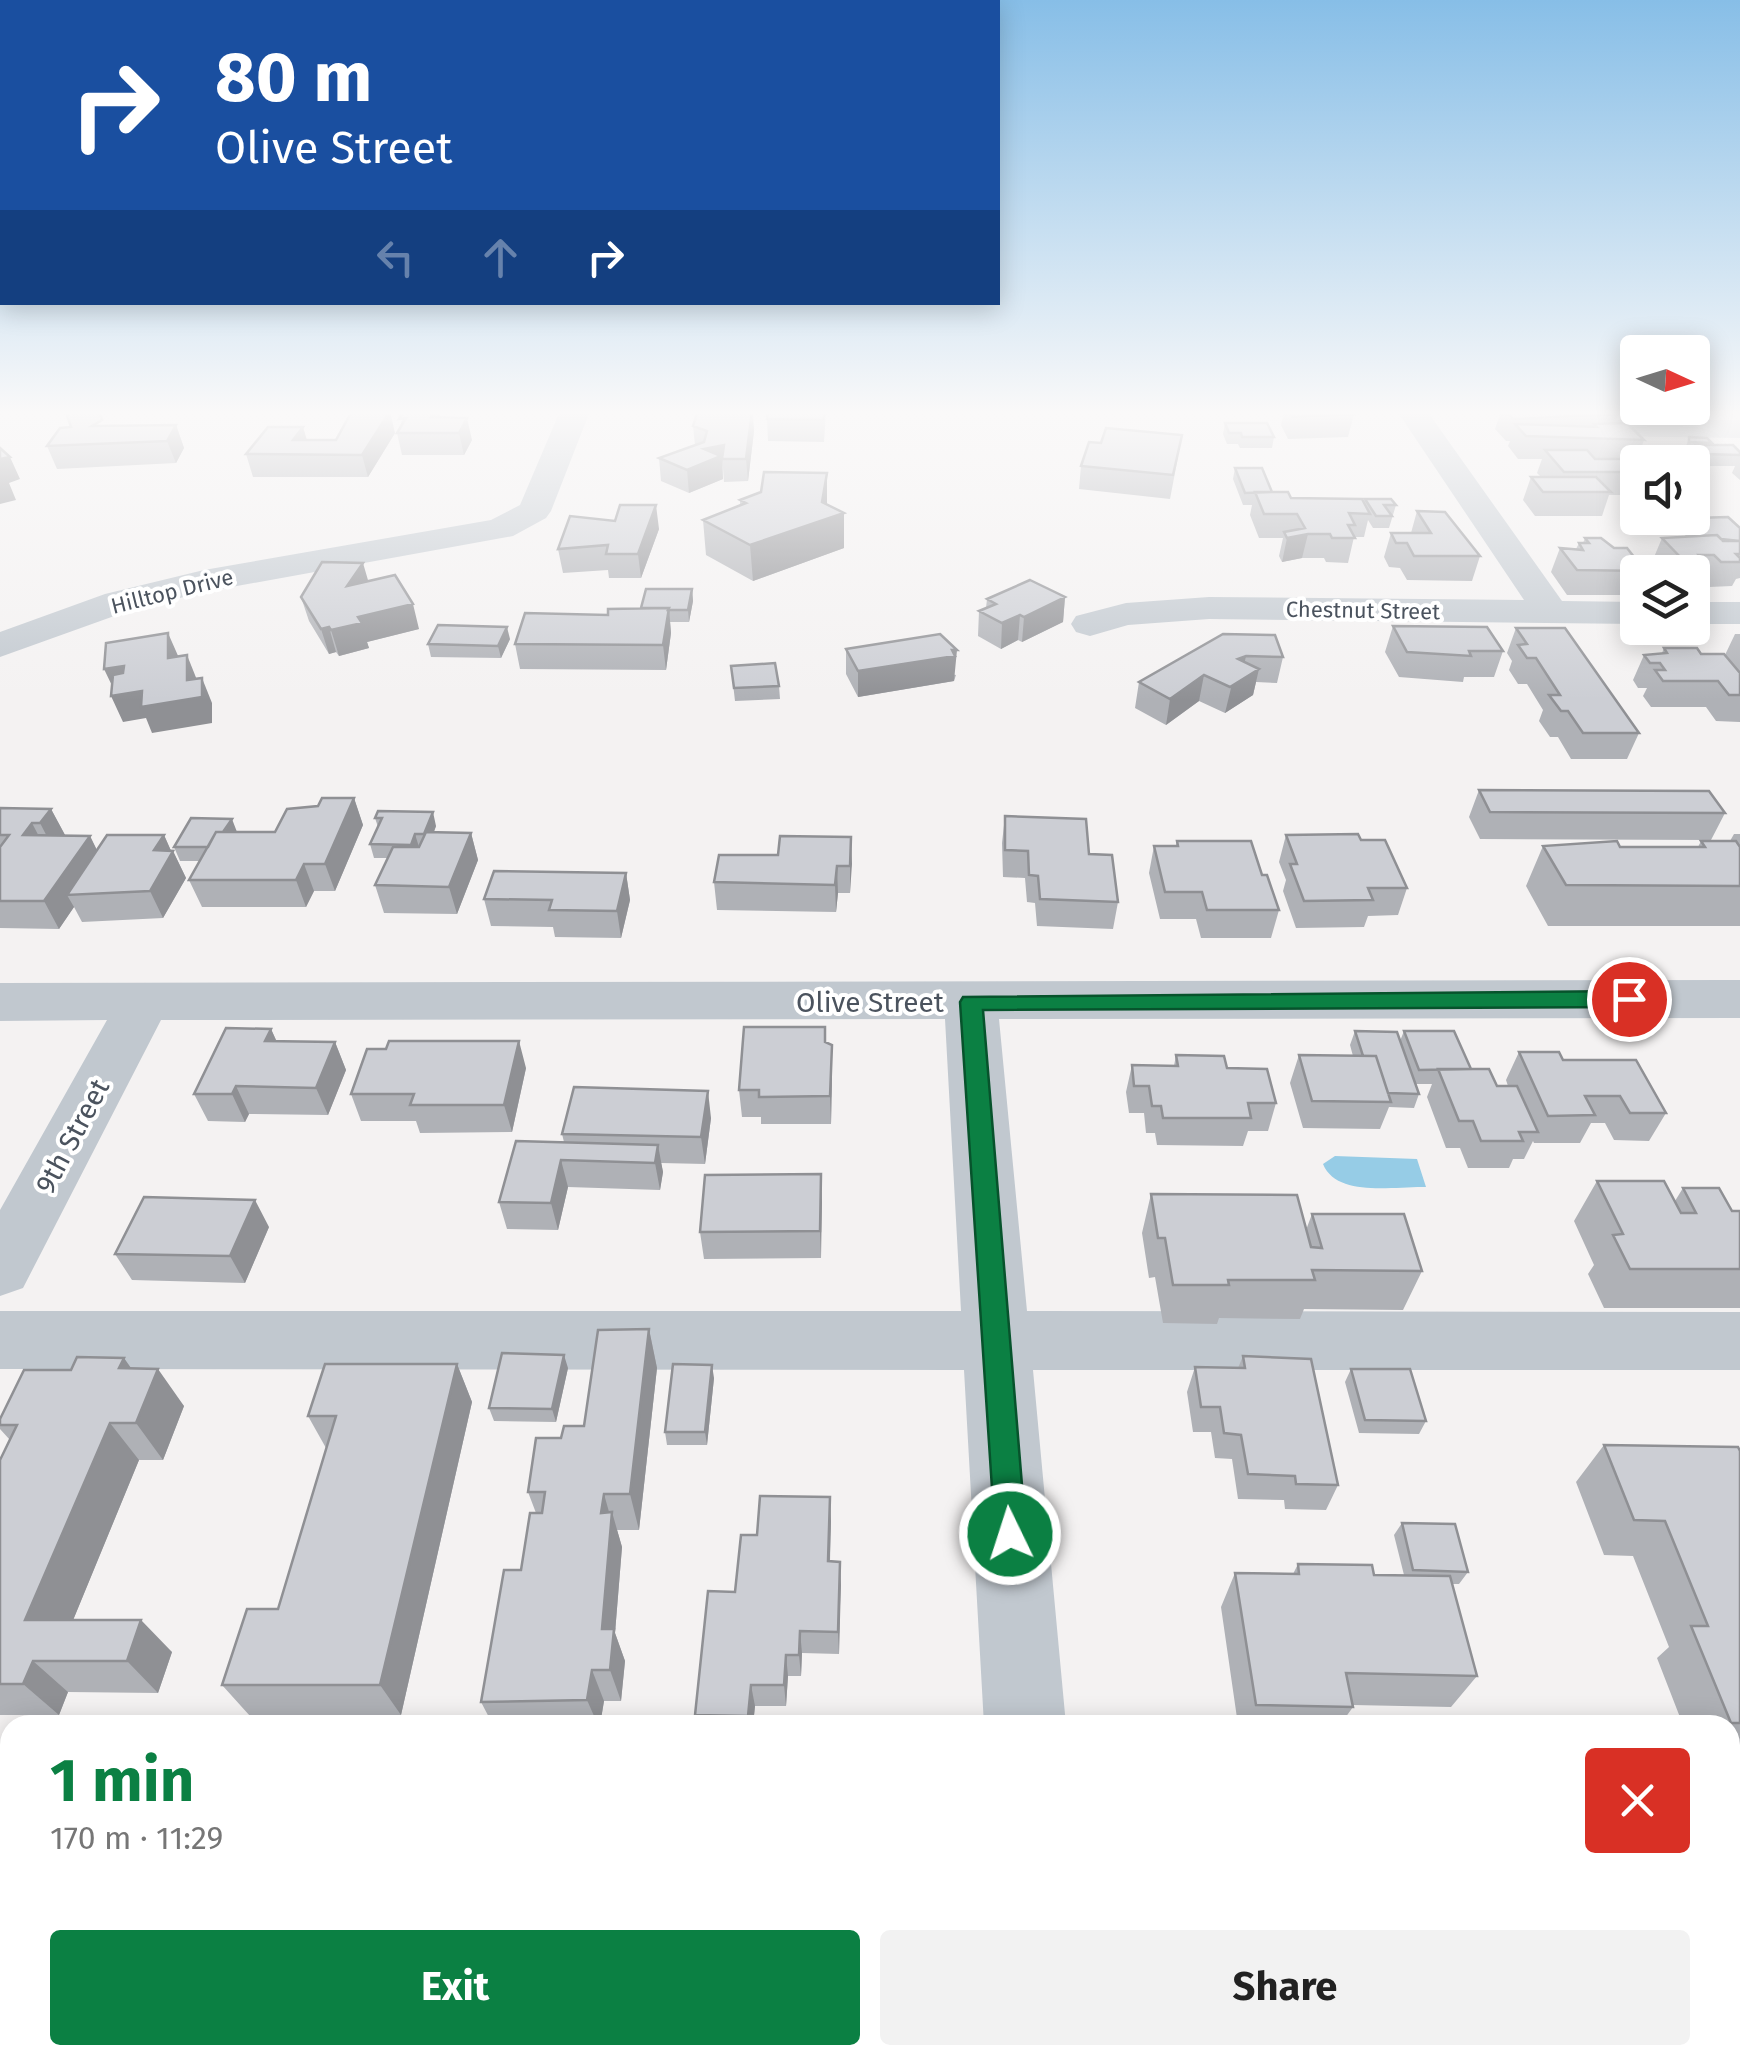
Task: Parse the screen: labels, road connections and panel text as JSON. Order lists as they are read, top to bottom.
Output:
{
  "streets": {
    "street": [
      "Hilltop Drive",
      "Chestnut Street",
      "Olive Street",
      "9th Street"
    ]
  },
  "crossings": [
    ["Olive Street", "9th Street"]
  ],
  "north": "right",
  "page": {
    "turn": ["80 m", "Olive Street"],
    "heading": ["1 min", "170 m · 11:29"],
    "buttons": ["Exit", "Share"]
  }
}
